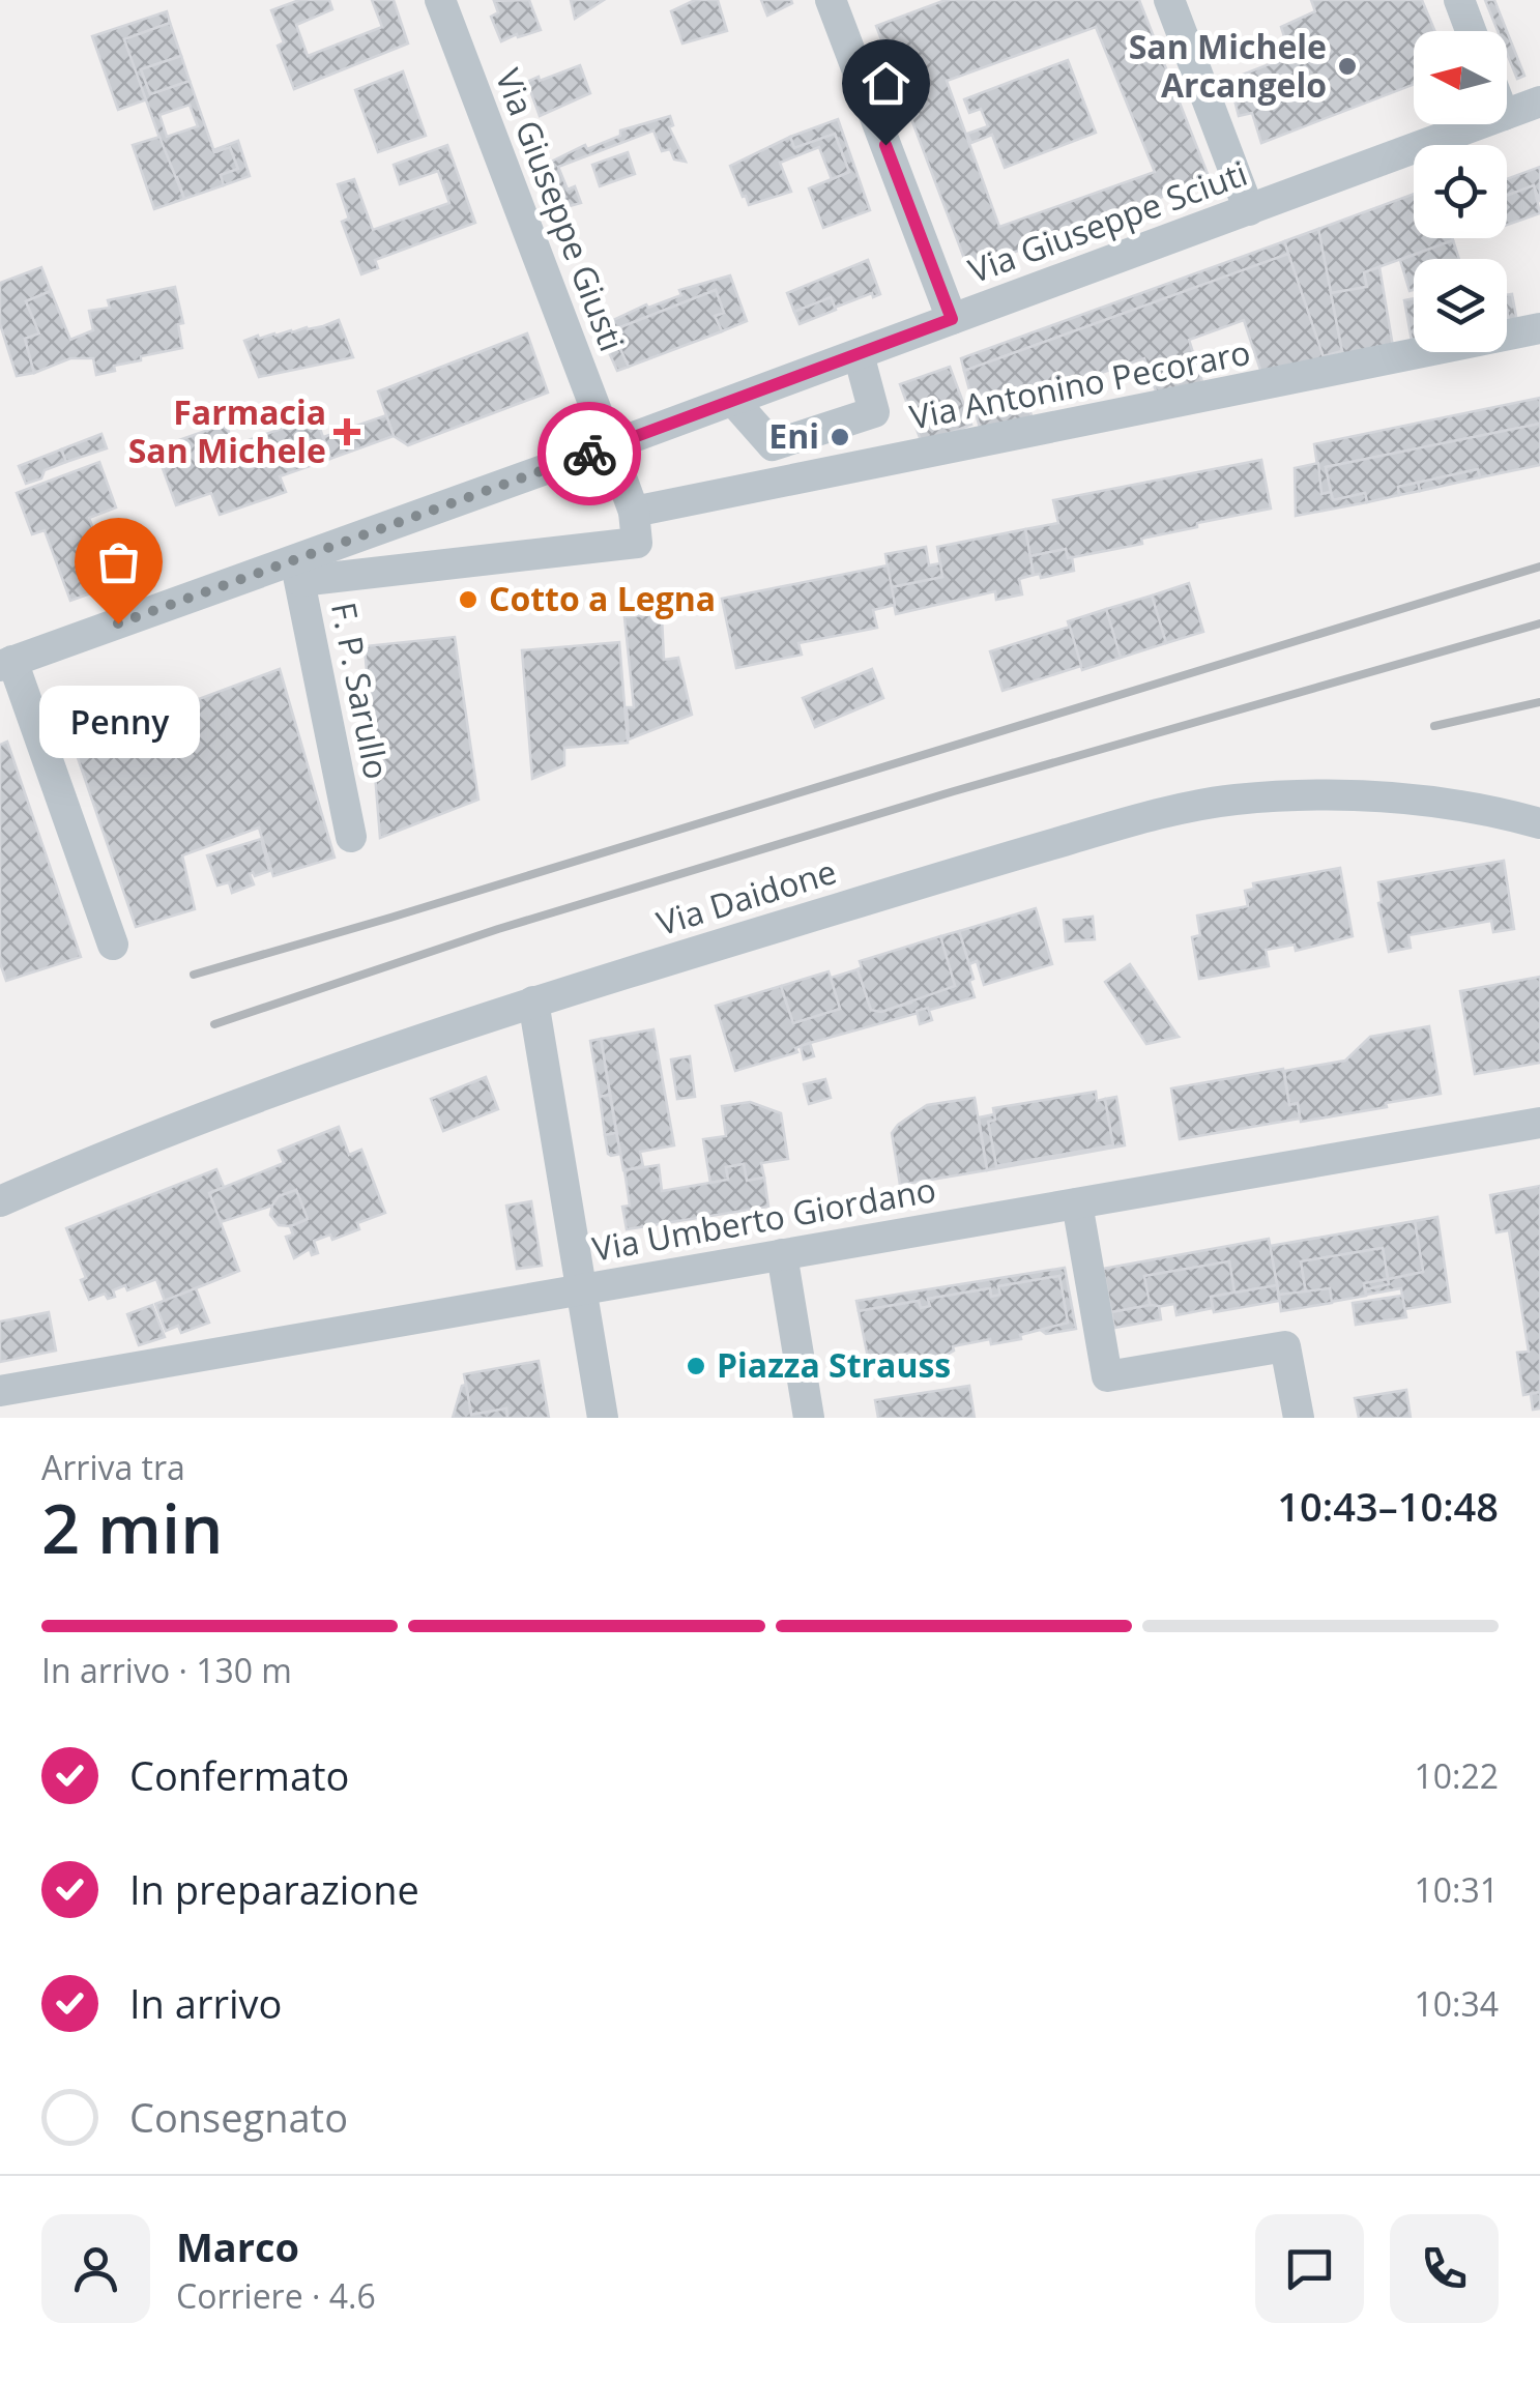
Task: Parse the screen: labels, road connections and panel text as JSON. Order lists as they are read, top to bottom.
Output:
{
  "streets": {
    "street": [
      "Via Giuseppe Giusti",
      "Via Giuseppe Sciuti",
      "Via Antonino Pecoraro",
      "F. P. Sarullo",
      "Via Daidone",
      "Via Umberto Giordano"
    ]
  },
  "crossings": [
    ["Via Giuseppe Giusti", "Via Giuseppe Sciuti"],
    ["Via Giuseppe Giusti", "Via Antonino Pecoraro"],
    ["Via Giuseppe Sciuti", "F. P. Sarullo"]
  ],
  "places": {
    "other": [
      "San Michele Arcangelo",
      "Eni",
      "Cotto a Legna",
      "Penny",
      "Piazza Strauss"
    ],
    "health": ["Farmacia San Michele"]
  },
  "north": "left",
  "page": {
    "bubble": "Penny",
    "heading": ["2 min", "Arriva tra", "10:43–10:48"],
    "panel": ["Marco", "Corriere · 4.6"],
    "bar": "In arrivo · 130 m",
    "list": [
      ["Confermato", "10:22"],
      ["In preparazione", "10:31"],
      ["In arrivo", "10:34"],
      "Consegnato"
    ]
  }
}
